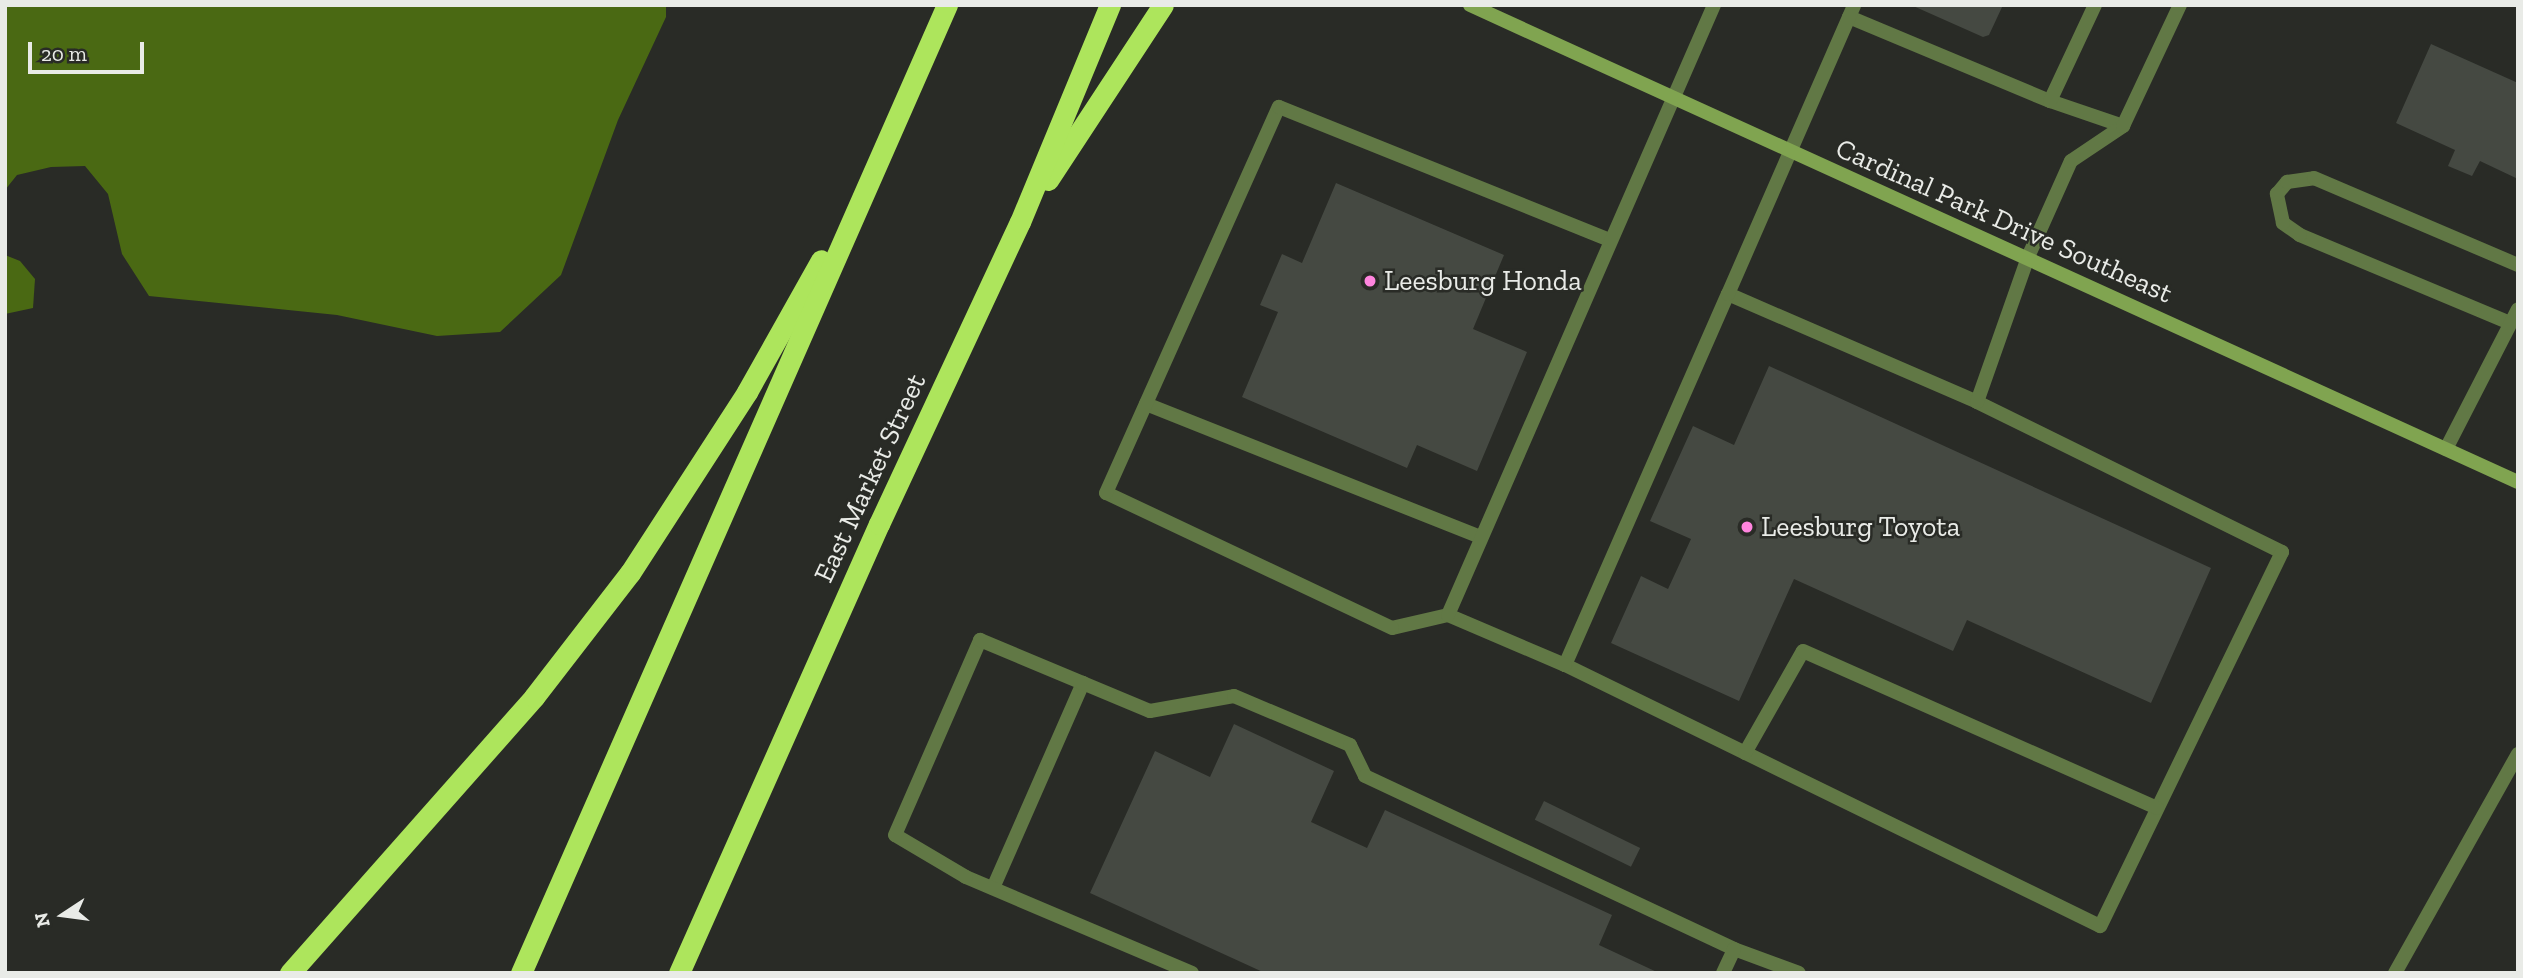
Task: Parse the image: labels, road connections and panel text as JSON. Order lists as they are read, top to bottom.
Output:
{
  "streets": {
    "highway": ["East Market Street"],
    "street": ["Cardinal Park Drive Southeast"]
  },
  "places": ["Leesburg Honda", "Leesburg Toyota"],
  "scale_bar": "20 m",
  "north": "left"
}
